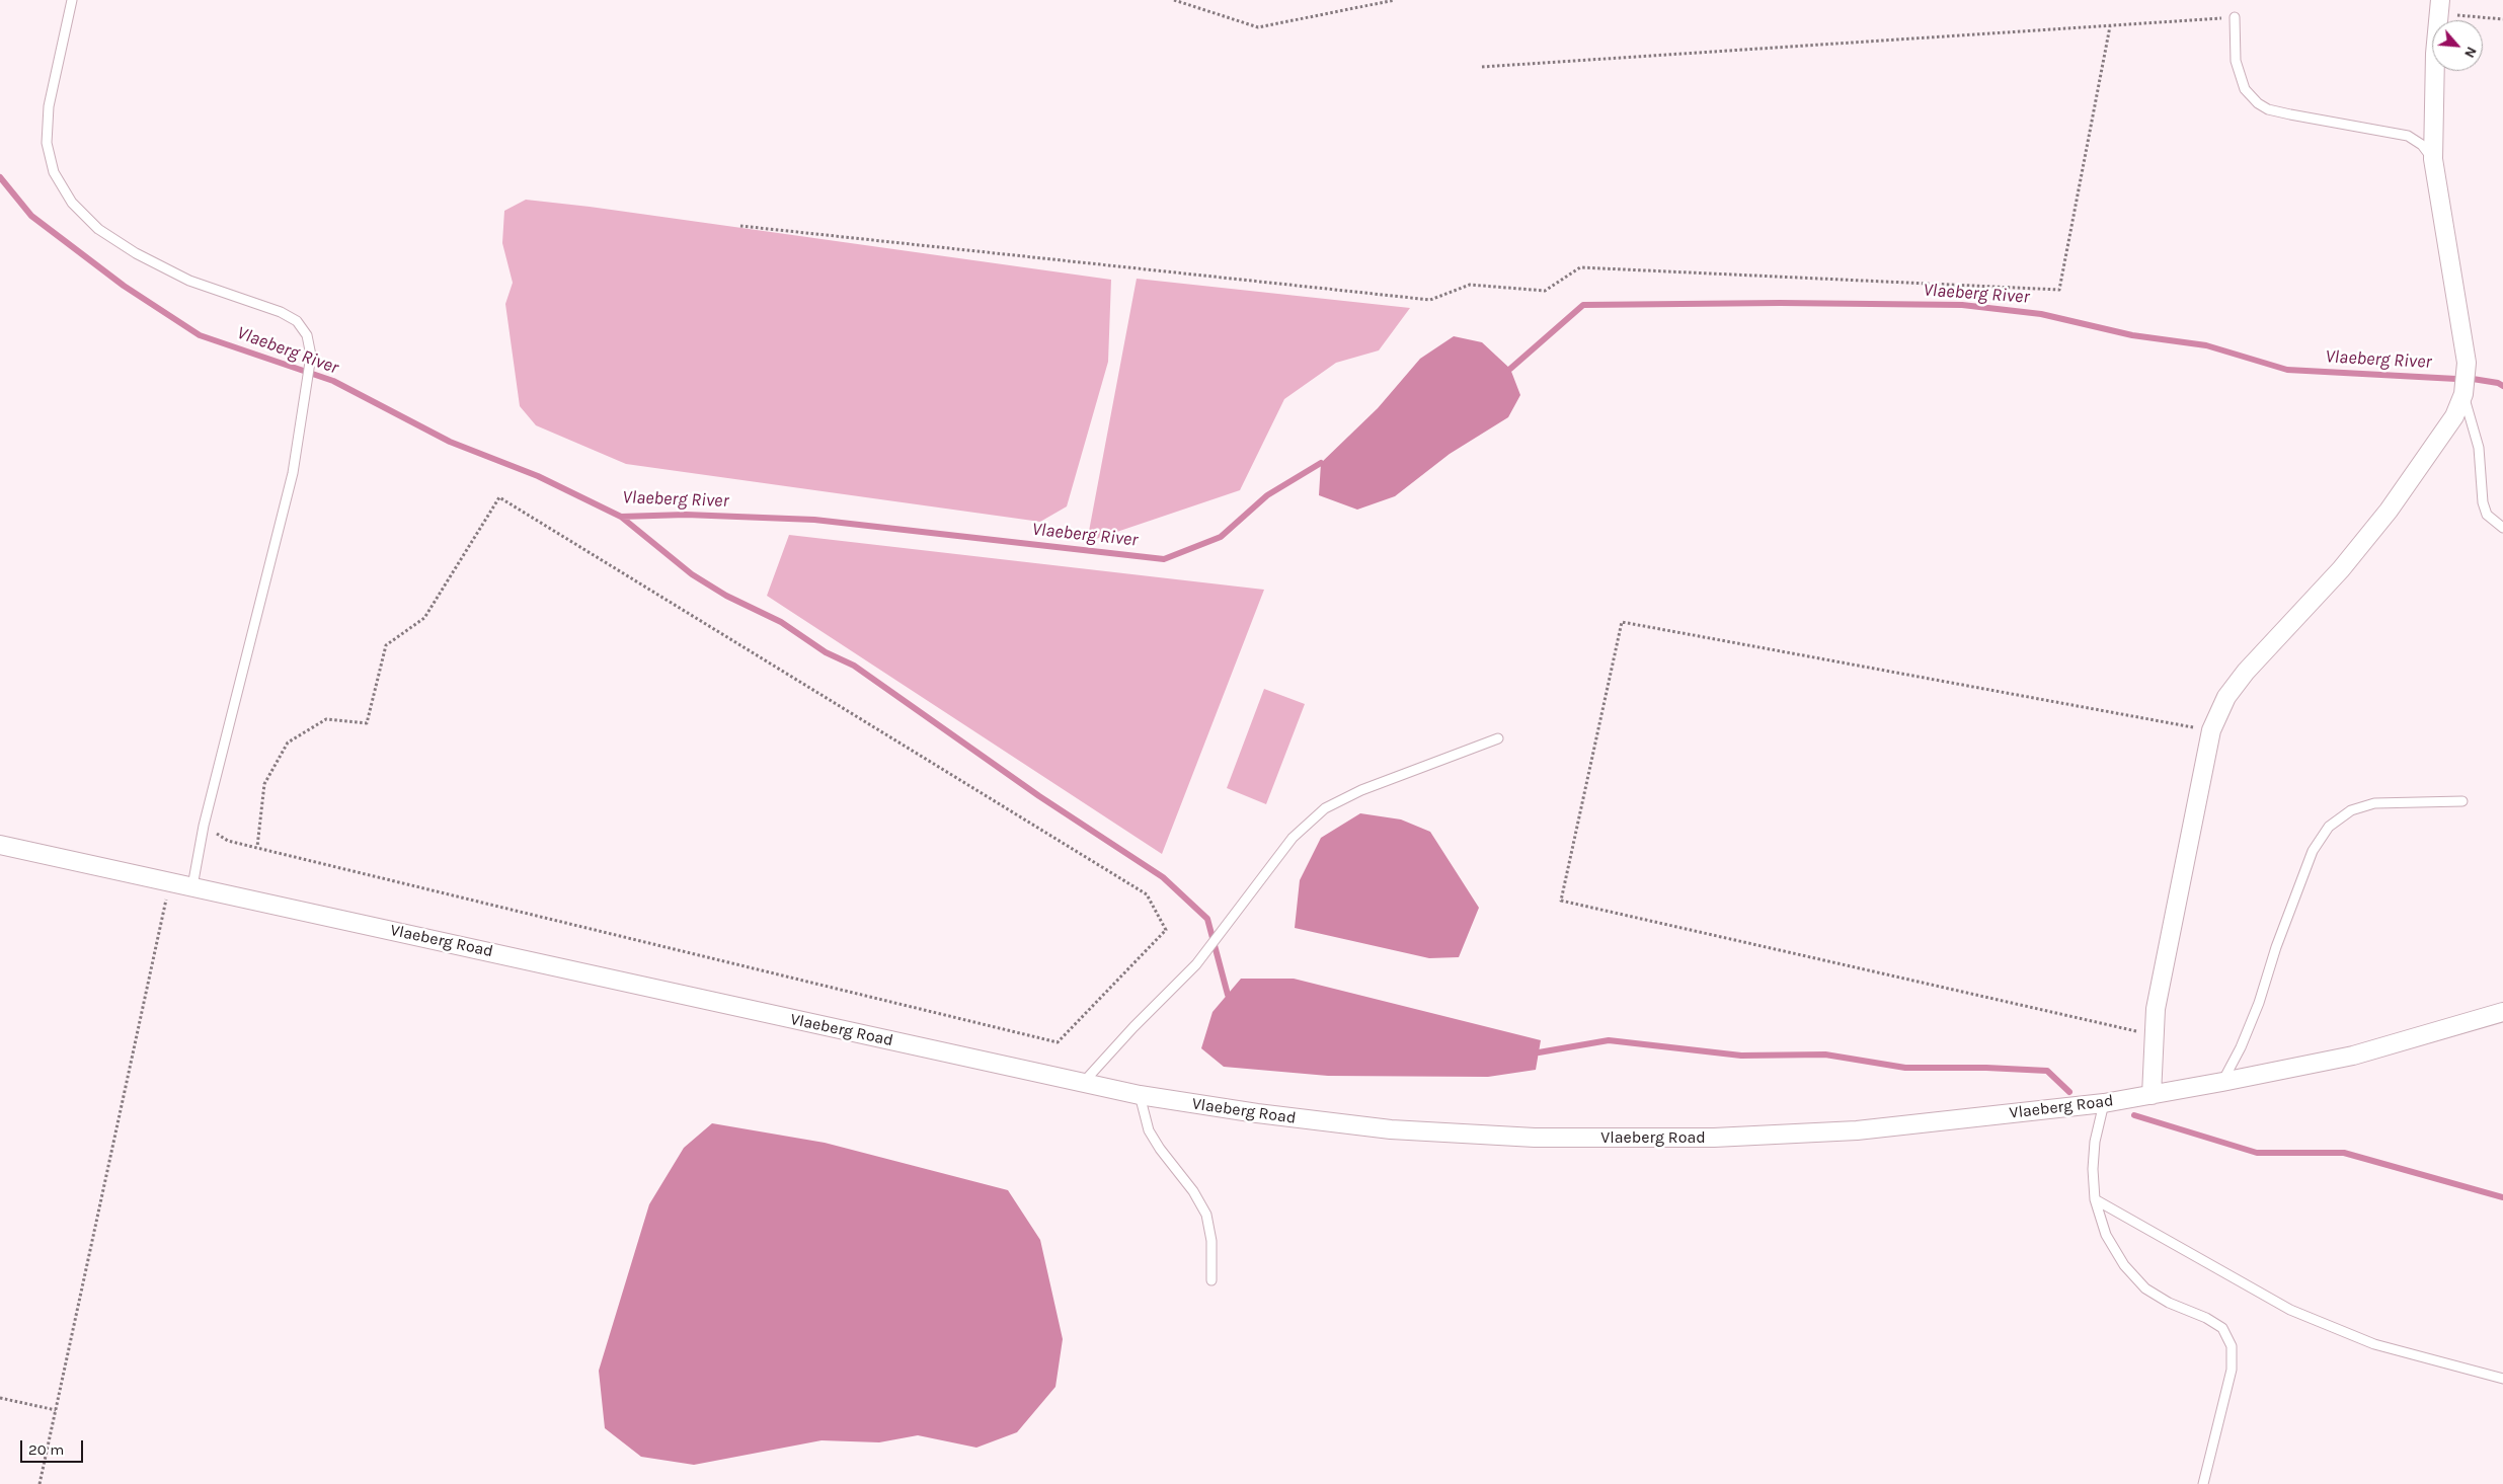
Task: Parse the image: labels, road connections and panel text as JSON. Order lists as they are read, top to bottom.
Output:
{
  "streets": {
    "street": ["Vlaeberg Road"]
  },
  "water": ["Vlaeberg River"],
  "scale_bar": "20 m",
  "north": "bottom right"
}
